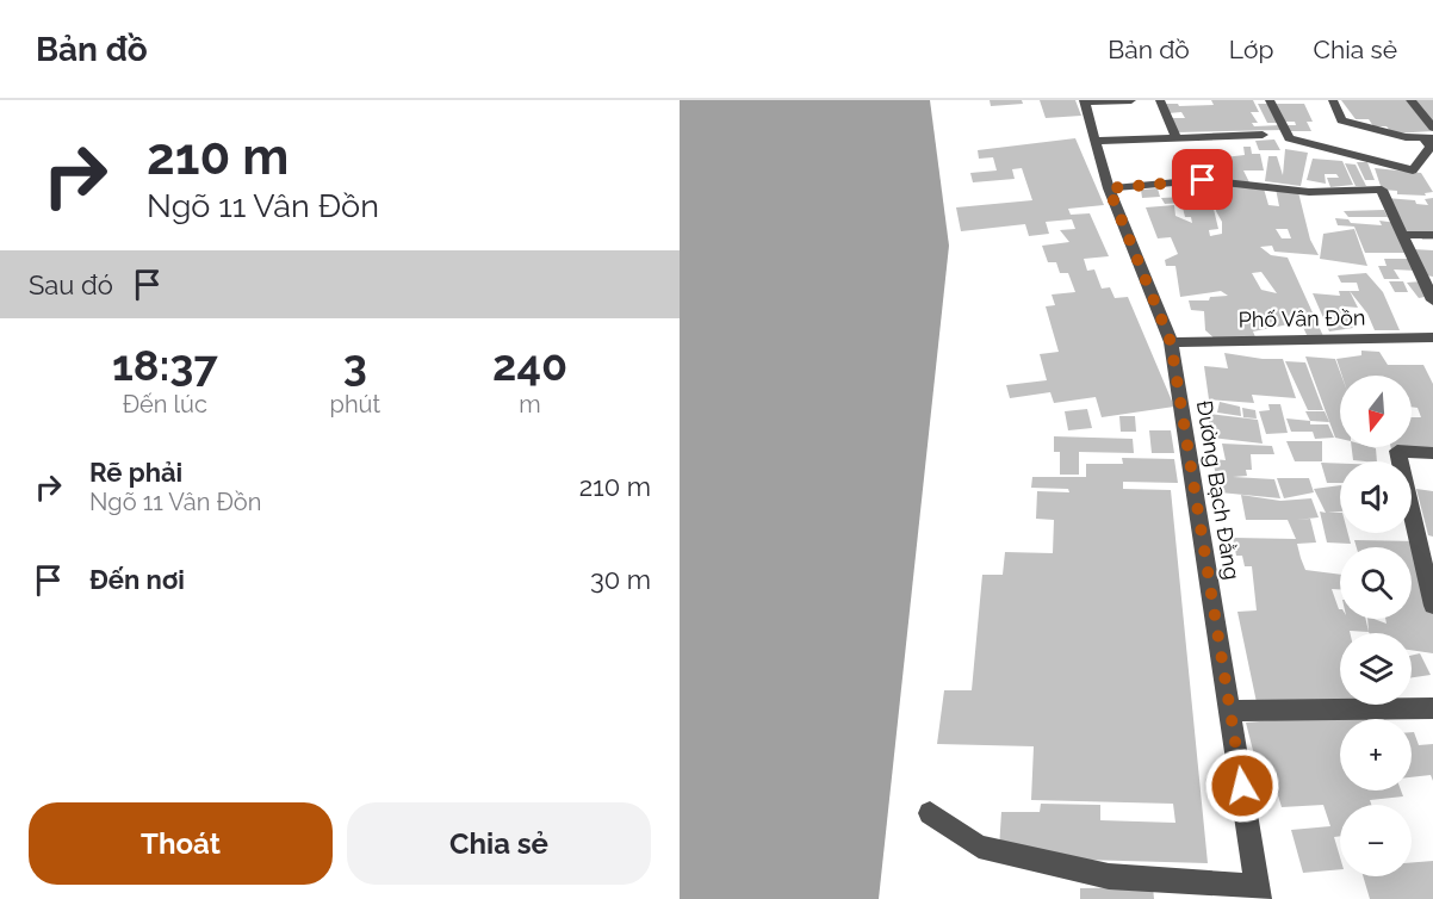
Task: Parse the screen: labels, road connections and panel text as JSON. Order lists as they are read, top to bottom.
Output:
{
  "streets": {
    "street": ["Phố Vân Đồn", "Đường Bạch Đằng"]
  },
  "crossings": [
    ["Phố Vân Đồn", "Đường Bạch Đằng"]
  ],
  "north": "bottom",
  "page": {
    "header": "Bản đồ",
    "nav": ["Bản đồ", "Lớp", "Chia sẻ"],
    "turn": ["210 m", "Ngõ 11 Vân Đồn"],
    "then": "Sau đó",
    "eta": [
      "18:37",
      "Đến lúc",
      "3",
      "phút",
      "240",
      "m"
    ],
    "map_buttons": ["+", "−"],
    "list": [
      {
        "name": "Rẽ phải",
        "note": "Ngõ 11 Vân Đồn",
        "value": "210 m"
      },
      {
        "name": "Đến nơi",
        "value": "30 m"
      }
    ],
    "buttons": ["Thoát", "Chia sẻ"]
  }
}
